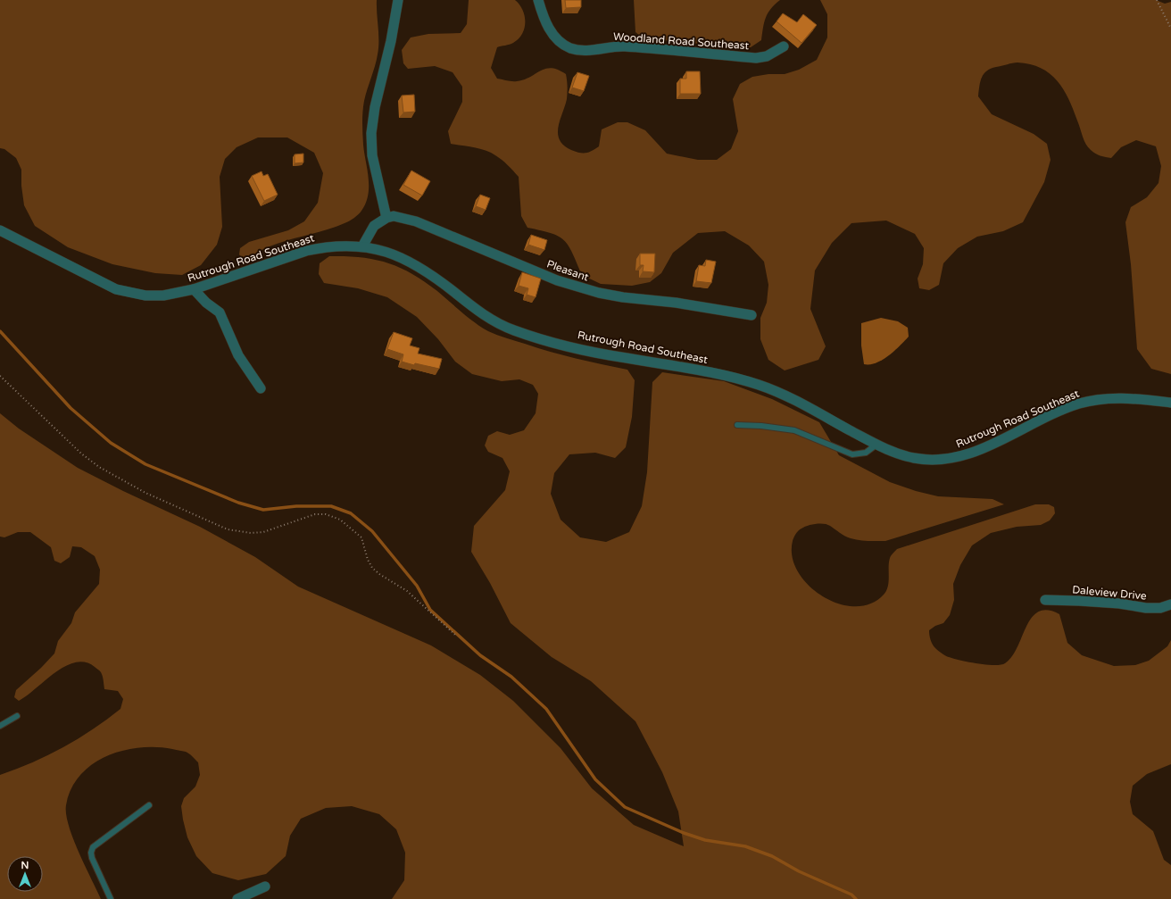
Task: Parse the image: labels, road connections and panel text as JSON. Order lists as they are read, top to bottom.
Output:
{
  "streets": {
    "street": [
      "Woodland Road Southeast",
      "Rutrough Road Southeast",
      "Pleasant",
      "Daleview Drive"
    ]
  },
  "north": "top"
}
